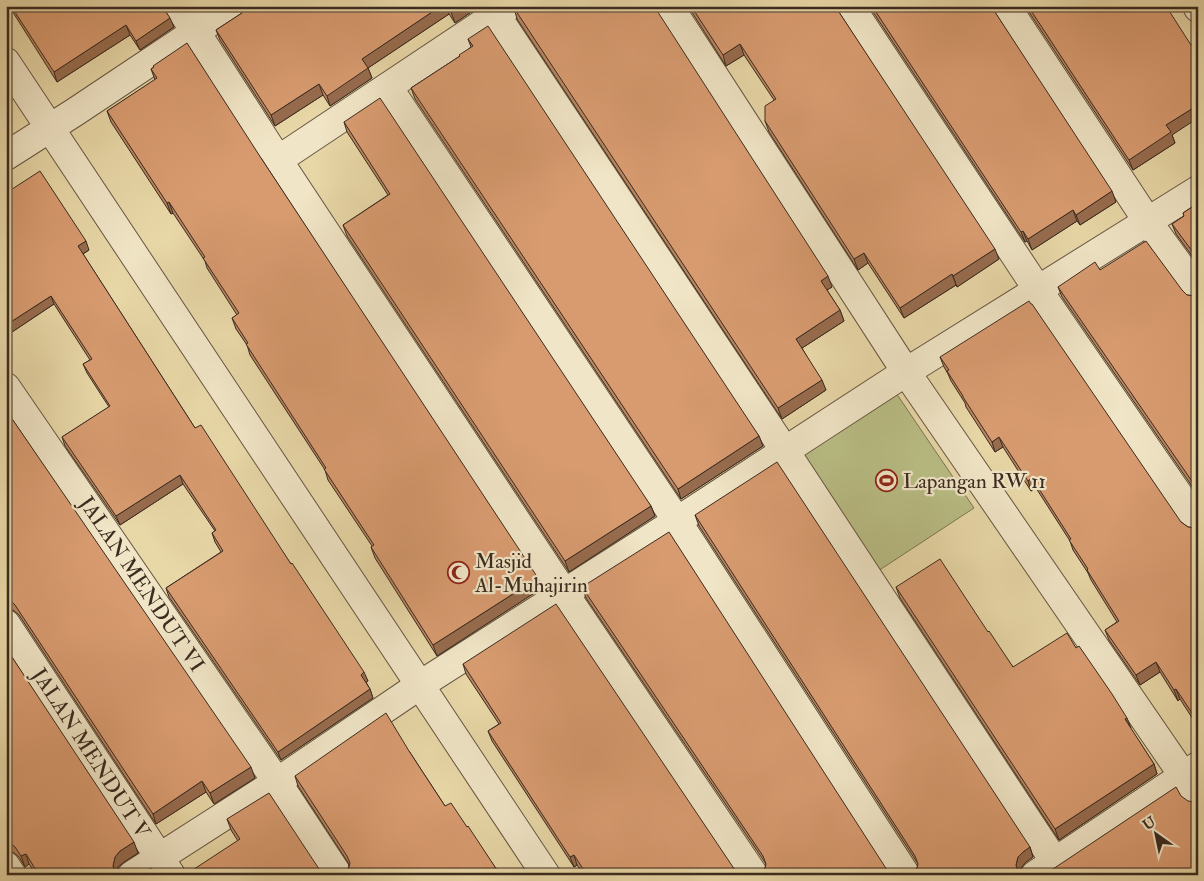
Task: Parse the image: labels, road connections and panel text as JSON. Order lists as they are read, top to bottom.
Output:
{
  "streets": {
    "street": ["JALAN MENDUT VI", "JALAN MENDUT V"]
  },
  "places": {
    "sports": ["Lapangan RW 11"],
    "mosque": ["Masjid Al-Muhajirin"]
  },
  "north": "top left"
}
